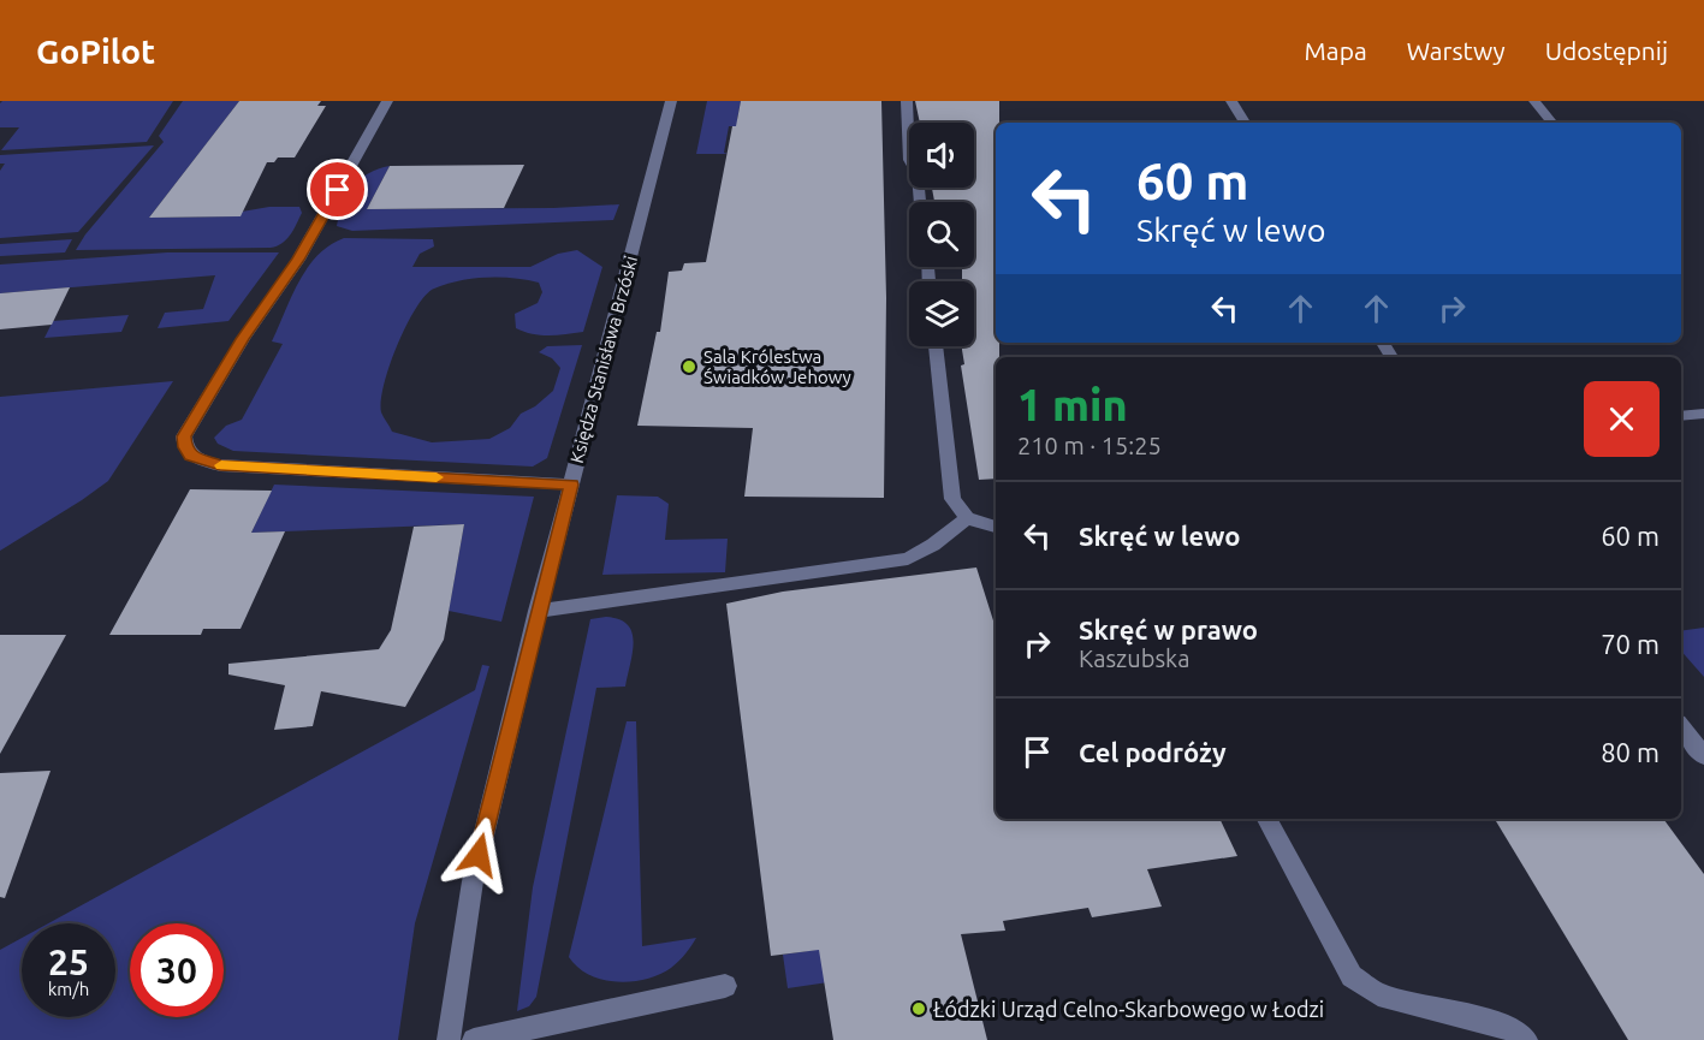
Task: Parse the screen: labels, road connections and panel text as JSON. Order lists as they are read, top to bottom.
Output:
{
  "streets": {
    "street": ["Księdza Stanisława Brzóski"]
  },
  "places": ["Sala Królestwa Świadków Jehowy", "Łódzki Urząd Celno-Skarbowego w Łodzi"],
  "page": {
    "header": "GoPilot",
    "nav": ["Mapa", "Warstwy", "Udostępnij"],
    "turn": ["60 m", "Skręć w lewo"],
    "heading": ["1 min", "210 m · 15:25"],
    "list": [
      {
        "name": "Skręć w lewo",
        "value": "60 m"
      },
      {
        "name": "Skręć w prawo",
        "note": "Kaszubska",
        "value": "70 m"
      },
      {
        "name": "Cel podróży",
        "value": "80 m"
      }
    ],
    "speed": "25 km/h",
    "limit": "30"
  }
}
